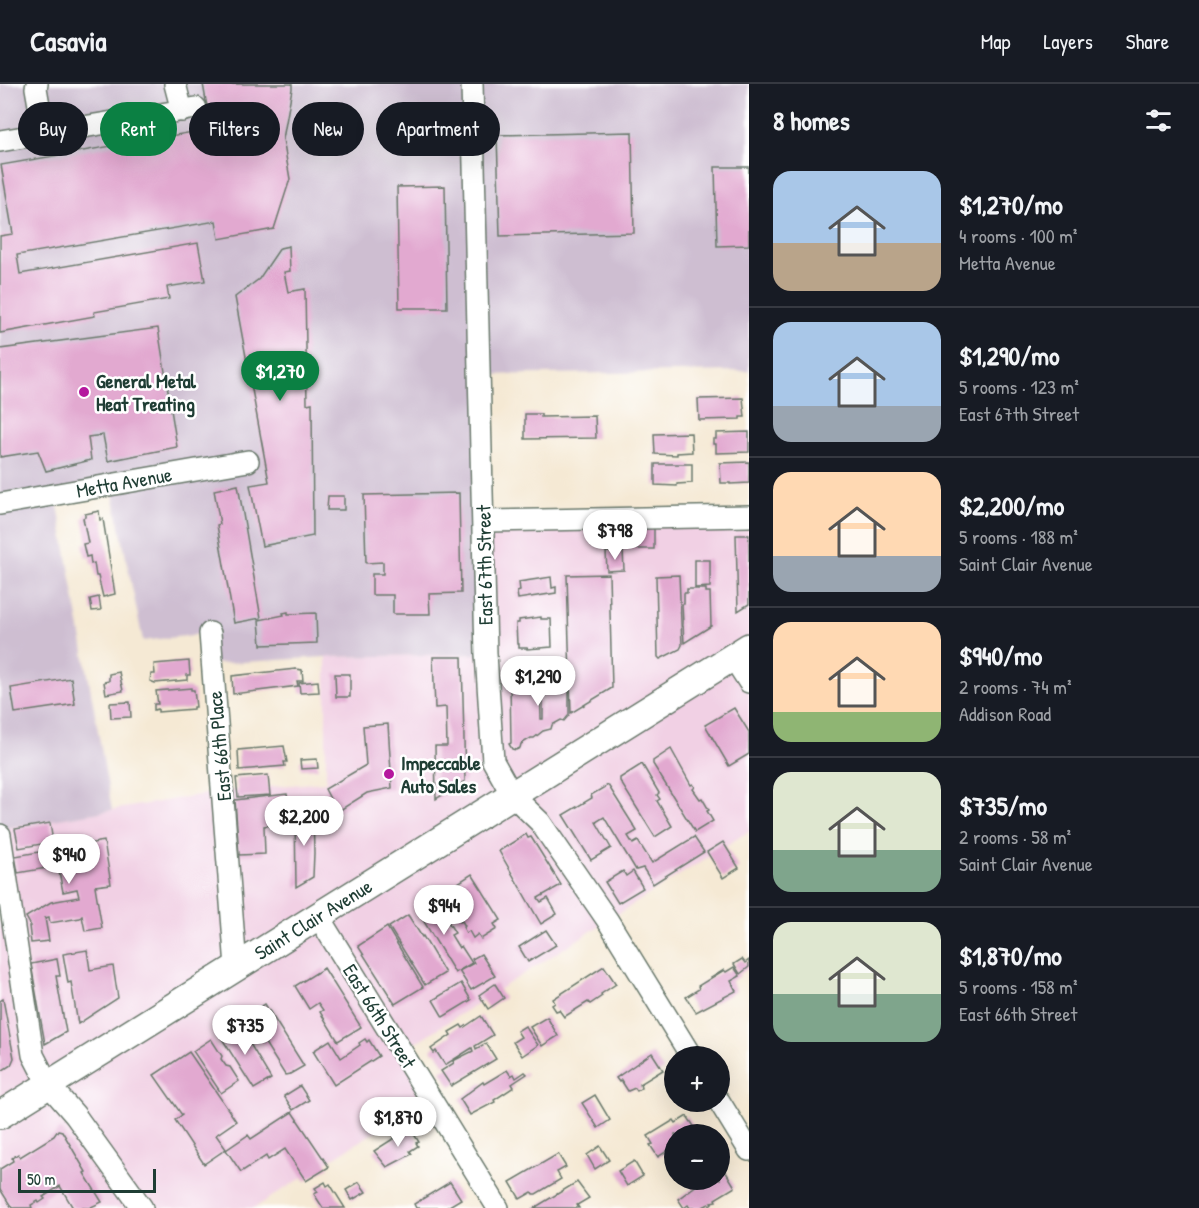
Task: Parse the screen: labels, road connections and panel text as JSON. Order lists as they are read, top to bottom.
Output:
{
  "streets": {
    "main road": ["Saint Clair Avenue"],
    "street": [
      "Metta Avenue",
      "East 67th Street",
      "East 66th Place",
      "East 66th Street"
    ]
  },
  "crossings": [
    ["East 67th Street", "Saint Clair Avenue"],
    ["East 66th Place", "Saint Clair Avenue"],
    ["Saint Clair Avenue", "East 66th Street"]
  ],
  "places": ["General Metal Heat Treating", "Impeccable Auto Sales"],
  "scale_bar": "50 m",
  "page": {
    "header": "Casavia",
    "nav": ["Map", "Layers", "Share"],
    "heading": "8 homes",
    "chip": [
      "Buy",
      "Rent",
      "Filters",
      "New",
      "Apartment"
    ],
    "list": [
      {
        "name": "$1,270/mo",
        "note": "4 rooms · 100 m² · Metta Avenue"
      },
      {
        "name": "$1,290/mo",
        "note": "5 rooms · 123 m² · East 67th Street"
      },
      {
        "name": "$2,200/mo",
        "note": "5 rooms · 188 m² · Saint Clair Avenue"
      },
      {
        "name": "$940/mo",
        "note": "2 rooms · 74 m² · Addison Road"
      },
      {
        "name": "$735/mo",
        "note": "2 rooms · 58 m² · Saint Clair Avenue"
      },
      {
        "name": "$1,870/mo",
        "note": "5 rooms · 158 m² · East 66th Street"
      }
    ],
    "price": [
      "$1,270",
      "$798",
      "$1,290",
      "$2,200",
      "$940",
      "$944",
      "$735",
      "$1,870"
    ],
    "map_buttons": ["+", "−"],
    "scale": "50 m"
  }
}
